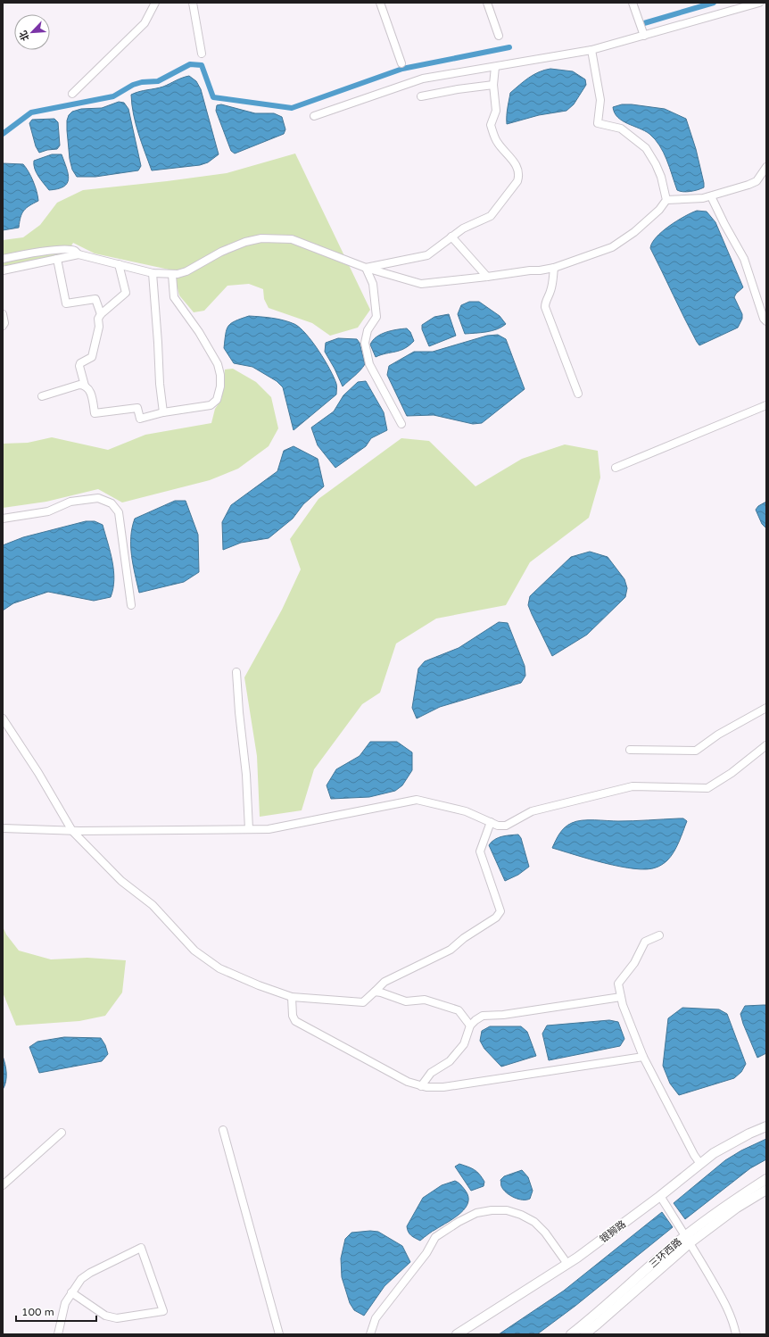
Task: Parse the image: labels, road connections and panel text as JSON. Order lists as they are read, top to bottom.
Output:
{
  "streets": {
    "main road": ["银狮路", "三环西路"]
  },
  "scale_bar": "100 m",
  "north": "bottom left"
}
